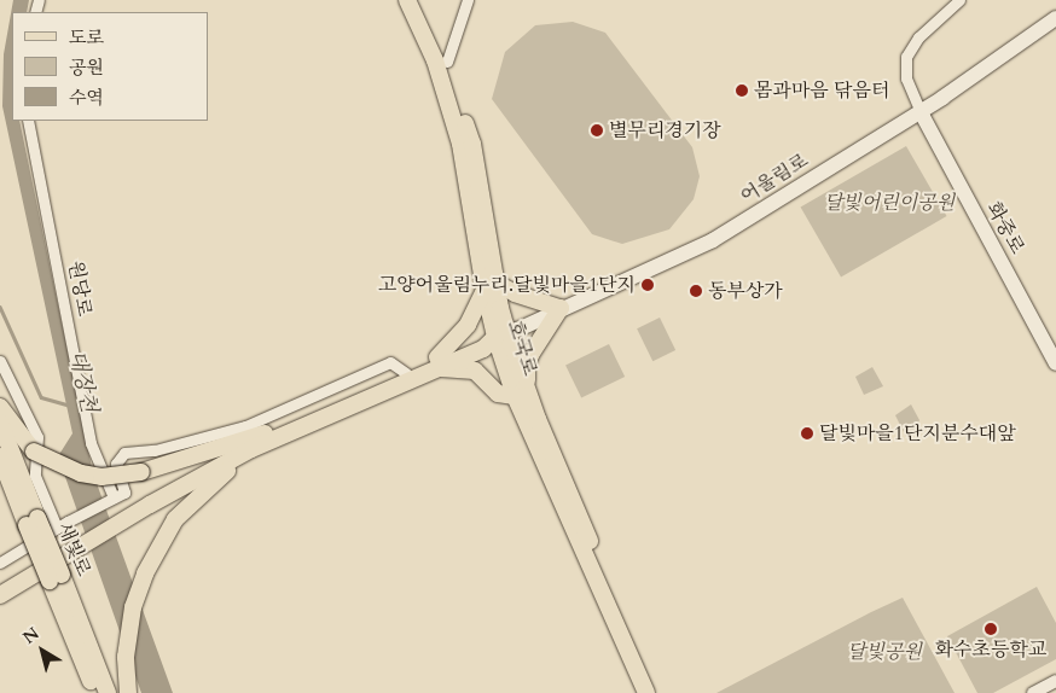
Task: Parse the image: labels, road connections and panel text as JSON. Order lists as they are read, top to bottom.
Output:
{
  "streets": {
    "main road": [
      "어울림로",
      "화중로",
      "호국로",
      "새빛로"
    ],
    "street": ["원당로"]
  },
  "crossings": [
    ["어울림로", "화중로"],
    ["어울림로", "호국로"]
  ],
  "water": ["대장천"],
  "parks": ["달빛어린이공원", "달빛공원"],
  "places": [
    "몸과마음 닦음터",
    "별무리경기장",
    "고양어울림누리.달빛마을1단지",
    "동부상가",
    "달빛마을1단지분수대앞",
    "화수초등학교"
  ],
  "legend": ["도로", "공원", "수역"],
  "north": "top left"
}
